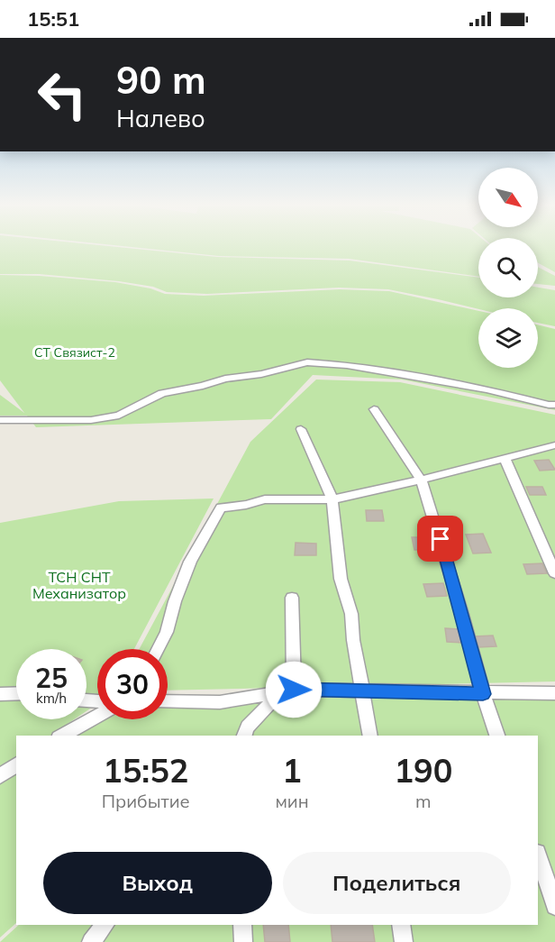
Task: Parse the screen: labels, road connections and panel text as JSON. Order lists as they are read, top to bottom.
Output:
{
  "parks": ["СТ Связист-2", "ТСН СНТ Механизатор"],
  "north": "bottom right",
  "page": {
    "status": "15:51",
    "turn": ["90 m", "Налево"],
    "speed": "25 km/h",
    "limit": "30",
    "eta": [
      "15:52",
      "Прибытие",
      "1",
      "мин",
      "190",
      "m"
    ],
    "buttons": ["Выход", "Поделиться"]
  }
}
